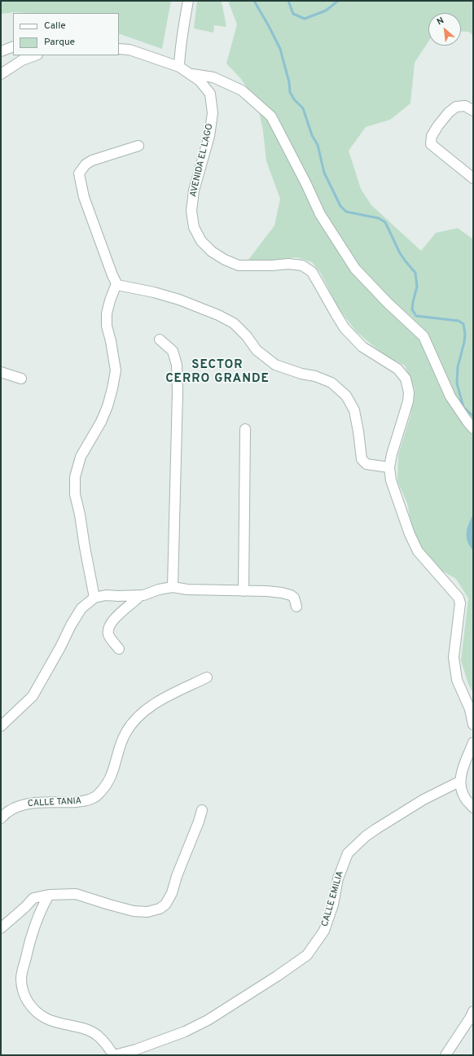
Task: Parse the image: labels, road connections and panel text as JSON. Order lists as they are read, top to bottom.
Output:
{
  "streets": {
    "street": ["AVENIDA EL LAGO", "CALLE TANIA", "CALLE EMILIA"]
  },
  "districts": ["SECTOR CERRO GRANDE"],
  "legend": ["Calle", "Parque"],
  "north": "top left"
}
